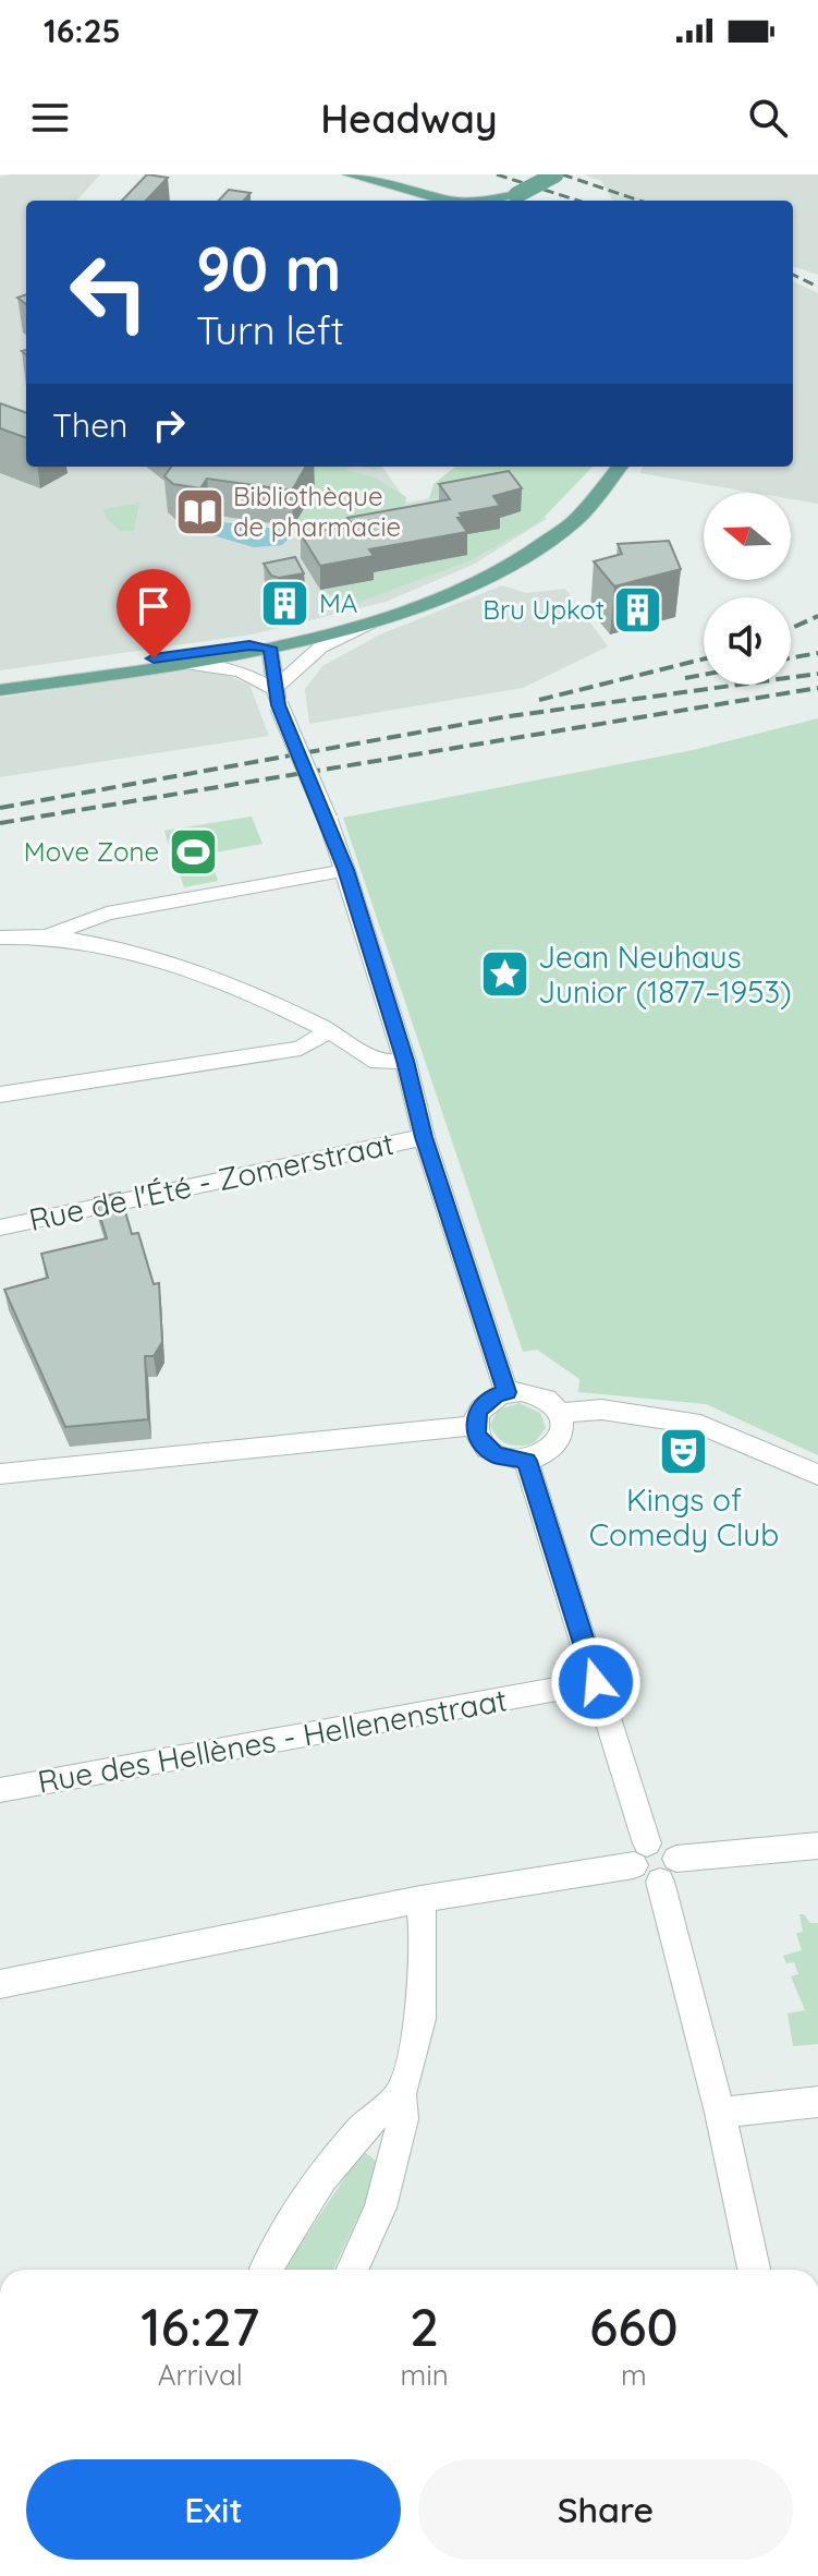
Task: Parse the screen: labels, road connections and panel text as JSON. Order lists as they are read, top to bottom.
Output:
{
  "streets": {
    "street": ["Rue de l'Été - Zomerstraat", "Rue des Hellènes - Hellenenstraat"]
  },
  "places": {
    "library": ["Bibliothèque de pharmacie"],
    "building": ["MA", "Bru Upkot"],
    "sports": ["Move Zone"],
    "place": ["Jean Neuhaus Junior (1877–1953)"],
    "theatre": ["Kings of Comedy Club"]
  },
  "north": "left",
  "page": {
    "status": "16:25",
    "header": "Headway",
    "turn": ["90 m", "Turn left"],
    "then": "Then",
    "eta": [
      "16:27",
      "Arrival",
      "2",
      "min",
      "660",
      "m"
    ],
    "buttons": ["Exit", "Share"]
  }
}
